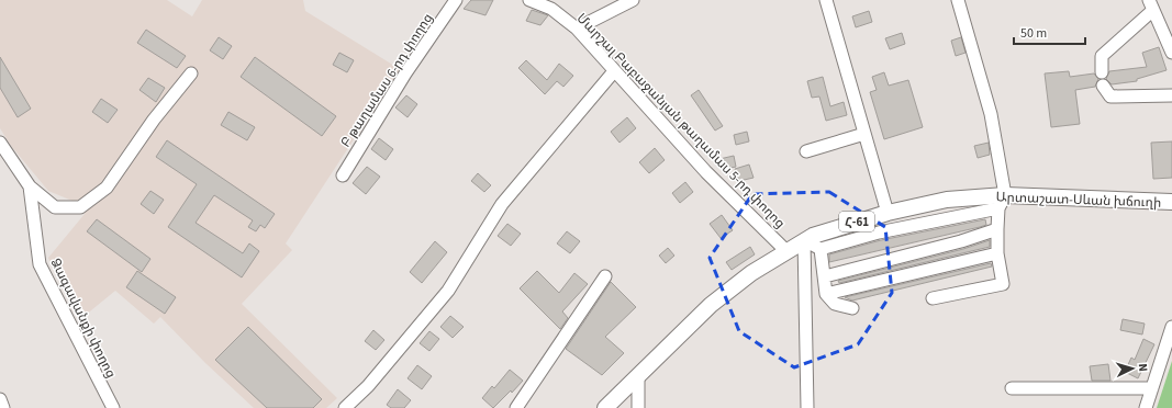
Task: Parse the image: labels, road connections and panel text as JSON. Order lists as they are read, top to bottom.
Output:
{
  "streets": {
    "main road": ["Արտաշատ-Սևան խճուղի", "Հ-61"],
    "street": ["Բ թաղամաս 6-րդ փողոց", "Մարշալ Բաբաջանյան թաղամաս 5-րդ փողոց", "Ձագավանքի փողոց"]
  },
  "crossings": [
    ["Մարշալ Բաբաջանյան թաղամաս 5-րդ փողոց", "Արտաշատ-Սևան խճուղի"]
  ],
  "scale_bar": "50 m",
  "north": "right"
}
